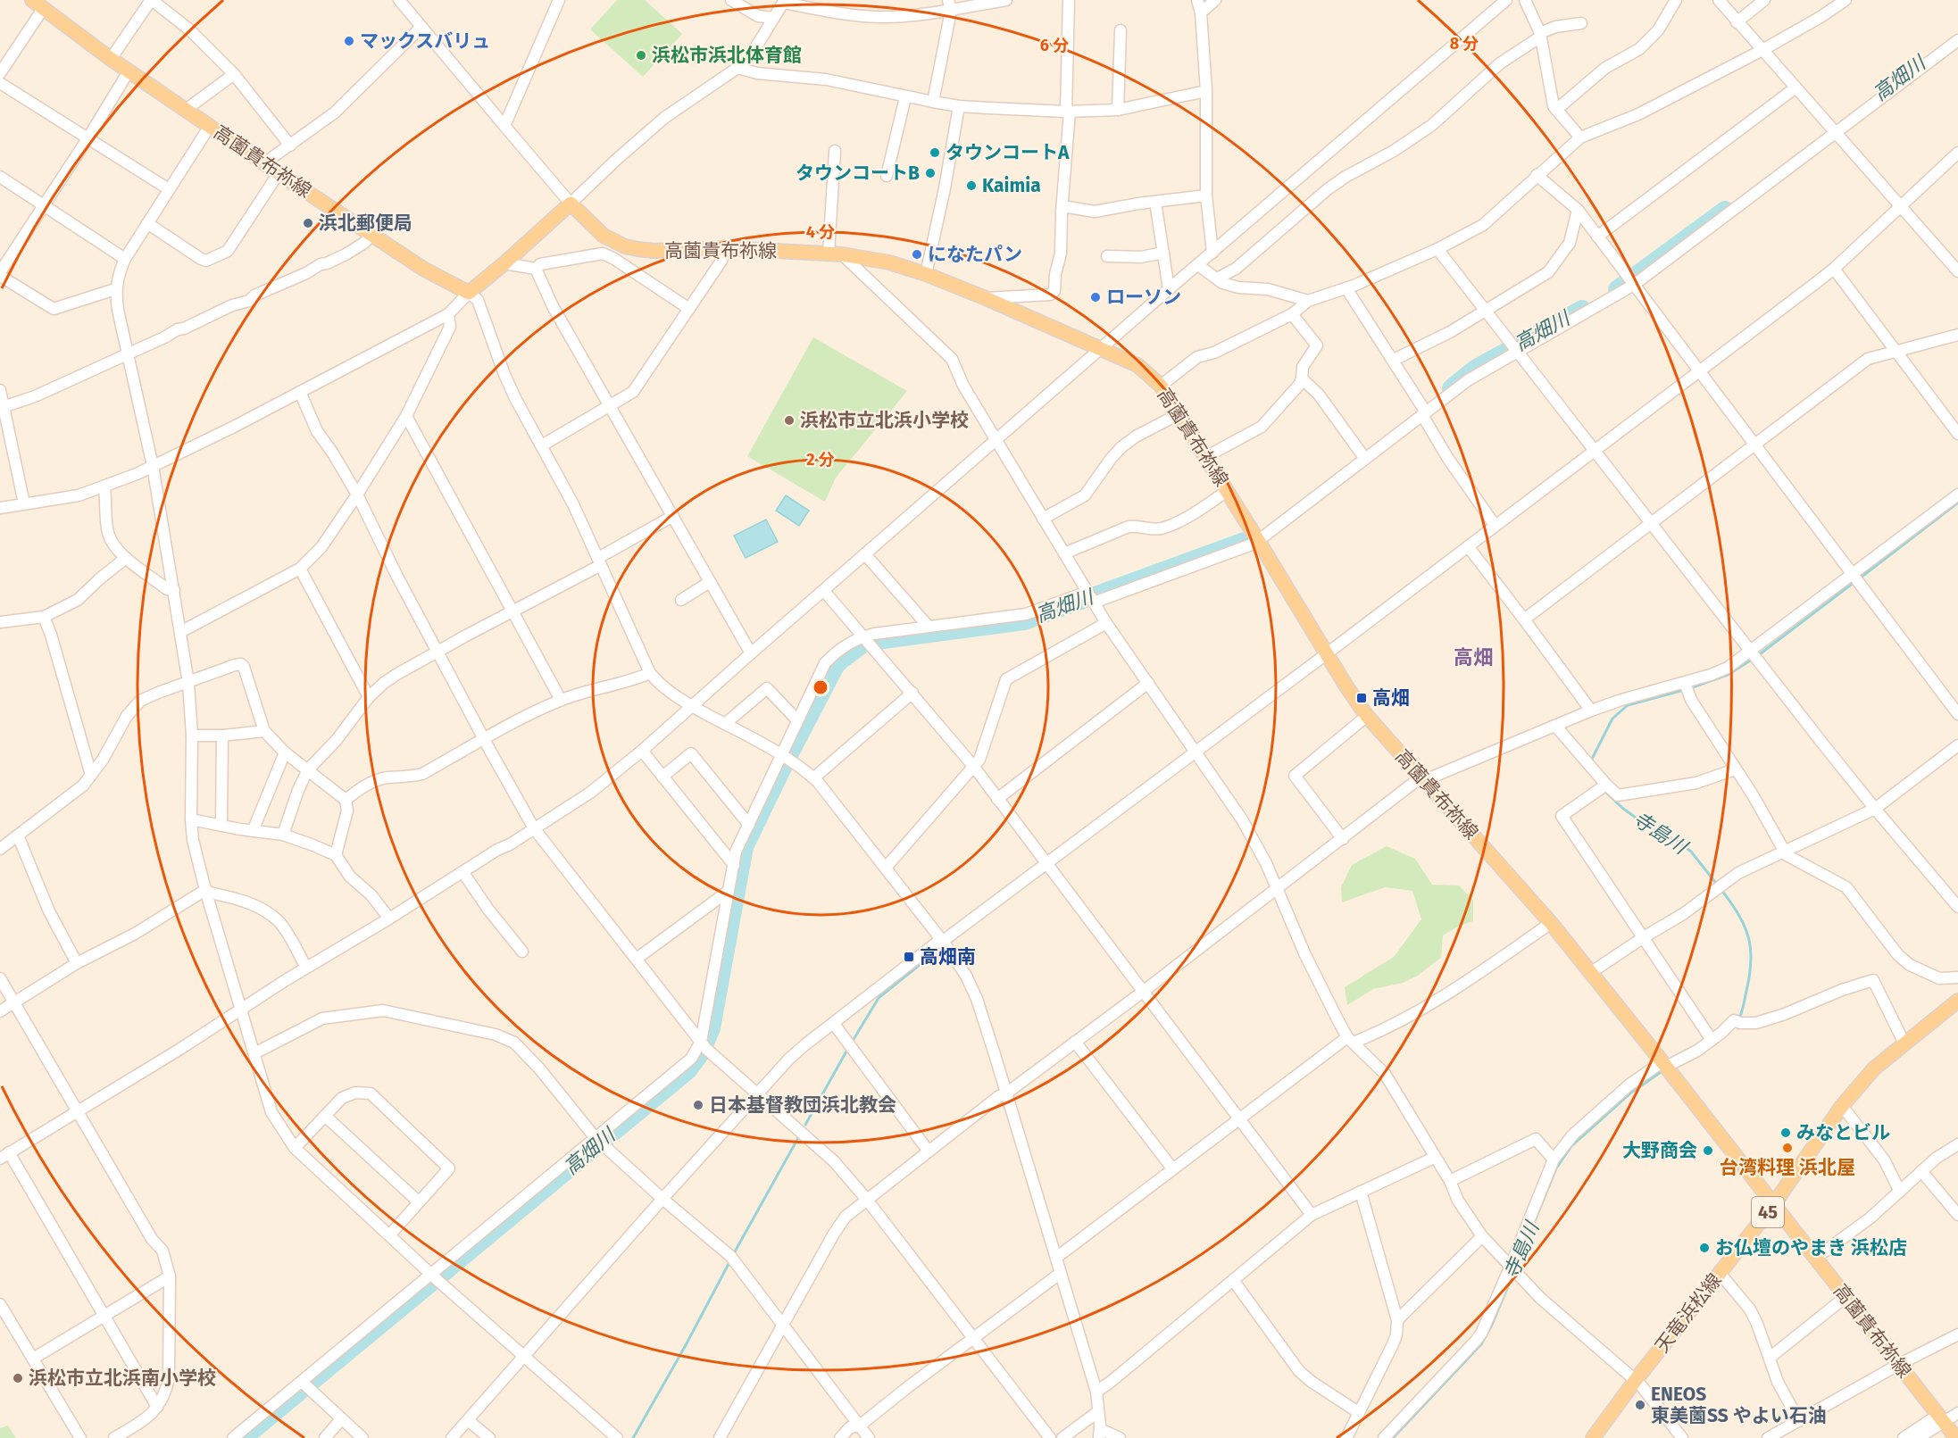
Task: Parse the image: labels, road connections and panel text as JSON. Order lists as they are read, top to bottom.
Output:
{
  "streets": {
    "main road": ["高薗貴布祢線", "45", "天竜浜松線"]
  },
  "crossings": [
    ["高薗貴布祢線", "天竜浜松線"]
  ],
  "districts": ["高畑"],
  "water": ["高畑川", "寺島川"],
  "places": {
    "other": [
      "マックスバリュ",
      "浜松市浜北体育館",
      "タウンコートA",
      "タウンコートB",
      "Kaimia",
      "浜北郵便局",
      "になたパン",
      "ローソン",
      "浜松市立北浜小学校",
      "日本基督教団浜北教会",
      "みなとビル",
      "台湾料理 浜北屋",
      "大野商会",
      "お仏壇のやまき 浜松店",
      "浜松市立北浜南小学校",
      "ENEOS 東美薗SS やよい石油"
    ],
    "transit": ["高畑", "高畑南"]
  },
  "rings": [
    "8 分",
    "6 分",
    "4 分",
    "2 分"
  ]
}
